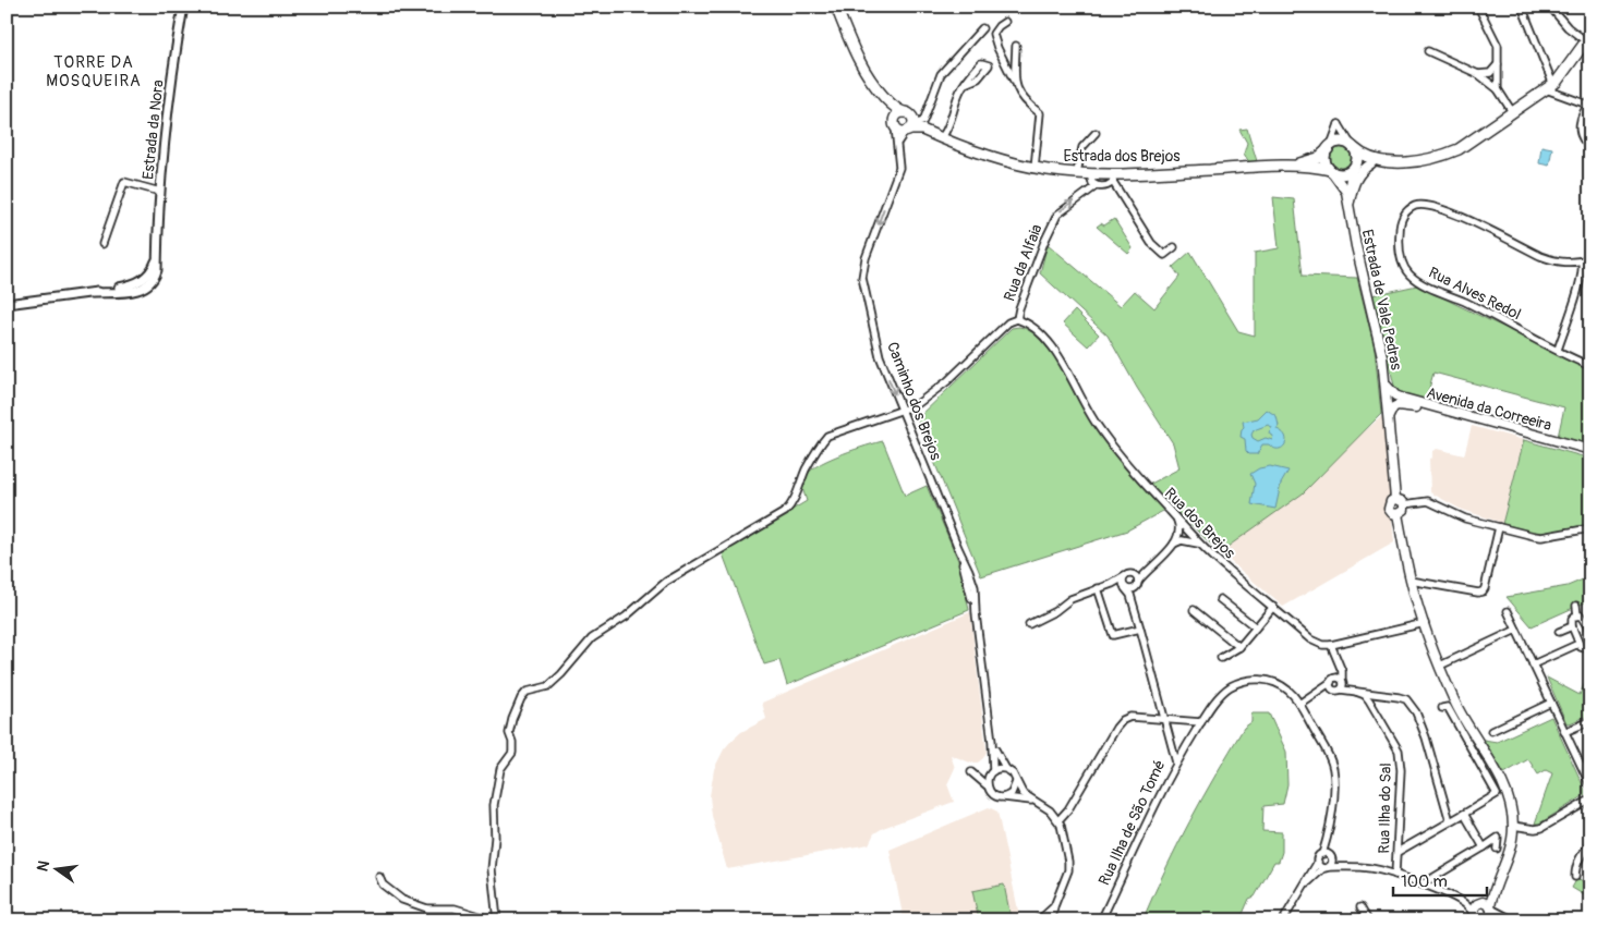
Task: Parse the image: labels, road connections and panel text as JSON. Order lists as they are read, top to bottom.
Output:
{
  "streets": {
    "main road": ["Estrada dos Brejos", "Estrada de Vale Pedras", "Avenida da Correeira"],
    "street": [
      "Estrada da Nora",
      "Rua da Alfaia",
      "Rua Alves Redol",
      "Caminho dos Brejos",
      "Rua dos Brejos",
      "Rua Ilha do Sal",
      "Rua Ilha de São Tomé"
    ]
  },
  "crossings": [
    ["Estrada dos Brejos", "Rua da Alfaia"],
    ["Estrada dos Brejos", "Estrada de Vale Pedras"],
    ["Rua da Alfaia", "Caminho dos Brejos"],
    ["Rua da Alfaia", "Rua dos Brejos"],
    ["Estrada de Vale Pedras", "Avenida da Correeira"]
  ],
  "one_way": ["Caminho dos Brejos"],
  "districts": ["TORRE DA MOSQUEIRA"],
  "scale_bar": "100 m",
  "north": "left"
}
